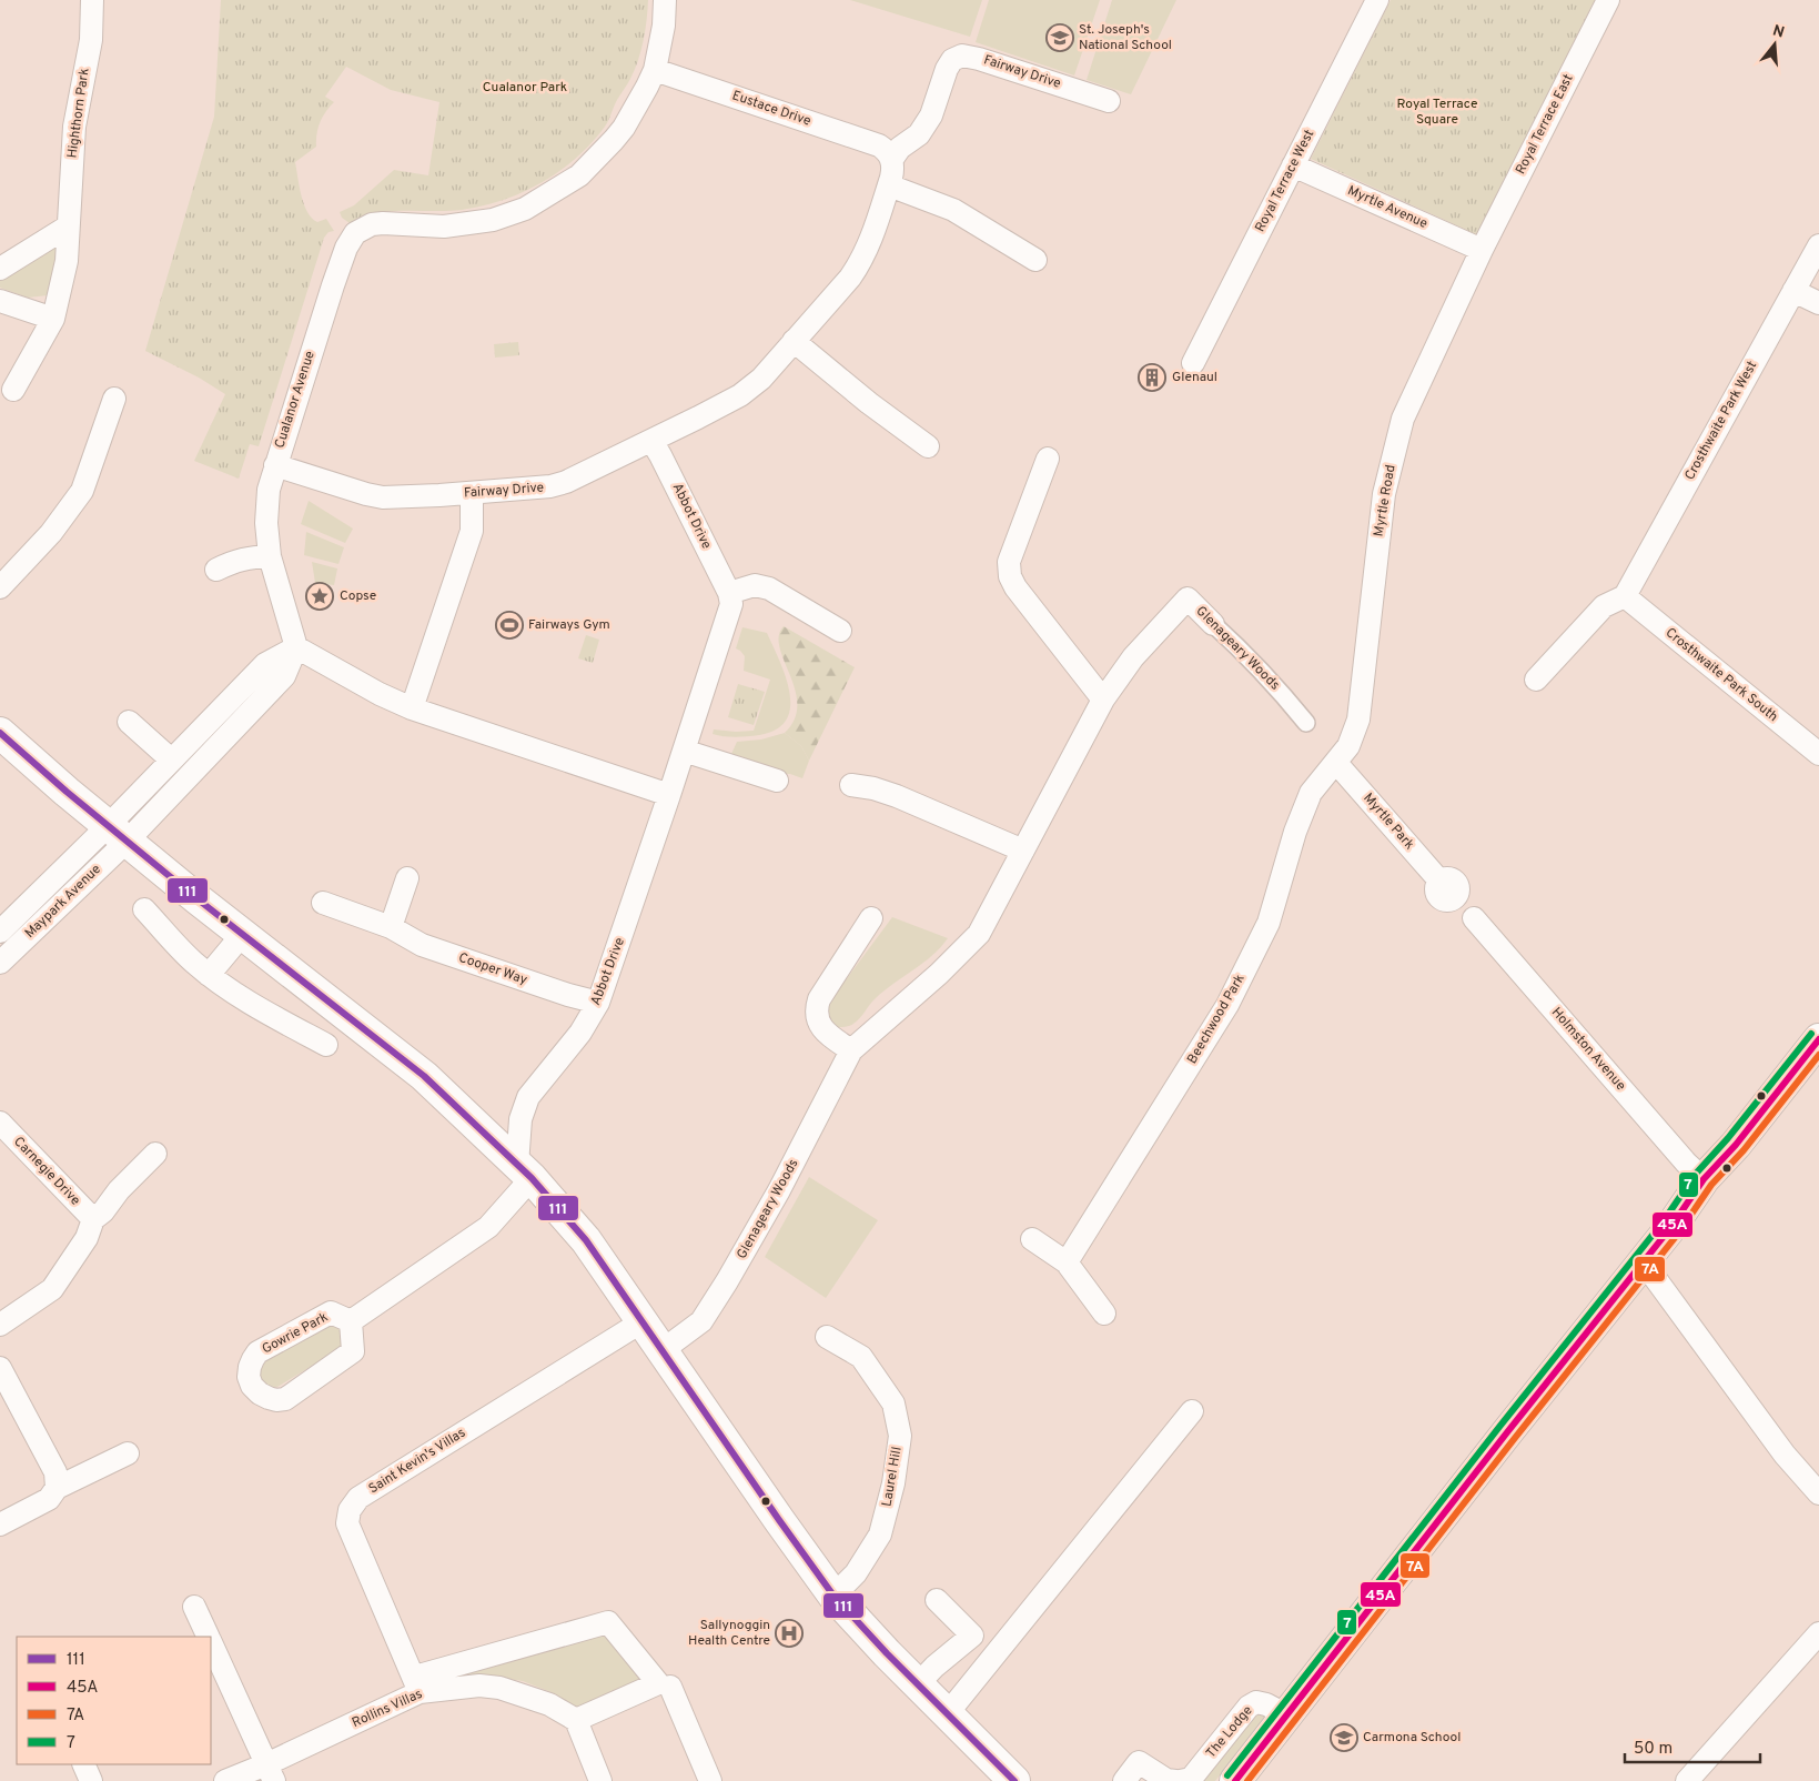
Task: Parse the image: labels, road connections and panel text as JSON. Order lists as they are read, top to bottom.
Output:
{
  "streets": {
    "street": [
      "Fairway Drive",
      "Eustace Drive",
      "Highthorn Park",
      "Royal Terrace East",
      "Royal Terrace West",
      "Myrtle Avenue",
      "Cualanor Avenue",
      "Crosthwaite Park West",
      "Myrtle Road",
      "Abbot Drive",
      "Glenageary Woods",
      "Crosthwaite Park South",
      "Myrtle Park",
      "Maypark Avenue",
      "Cooper Way",
      "Beechwood Park",
      "Holmston Avenue",
      "Carnegie Drive",
      "Gowrie Park",
      "Saint Kevin's Villas",
      "Laurel Hill",
      "Rollins Villas",
      "The Lodge"
    ]
  },
  "crossings": [
    ["Fairway Drive", "Eustace Drive"],
    ["Fairway Drive", "Cualanor Avenue"],
    ["Fairway Drive", "Abbot Drive"],
    ["Eustace Drive", "Cualanor Avenue"],
    ["Royal Terrace East", "Myrtle Avenue"],
    ["Royal Terrace East", "Myrtle Road"],
    ["Royal Terrace West", "Myrtle Avenue"],
    ["Myrtle Avenue", "Myrtle Road"],
    ["Crosthwaite Park West", "Crosthwaite Park South"],
    ["Myrtle Road", "Myrtle Park"],
    ["Myrtle Road", "Beechwood Park"],
    ["Abbot Drive", "Cooper Way"],
    ["Abbot Drive", "Gowrie Park"],
    ["Myrtle Park", "Beechwood Park"],
    ["Saint Kevin's Villas", "Rollins Villas"]
  ],
  "parks": ["Cualanor Park", "Royal Terrace Square"],
  "places": {
    "school or university": ["St. Joseph's National School", "Carmona School"],
    "building": ["Glenaul"],
    "place": ["Copse"],
    "sports": ["Fairways Gym"],
    "hospital": ["Sallynoggin Health Centre"]
  },
  "lines": [
    "transit line 111",
    "transit line 7",
    "transit line 45A",
    "transit line 7A"
  ],
  "legend": [
    "111",
    "45A",
    "7A",
    "7"
  ],
  "scale_bar": "50 m",
  "north": "top"
}
